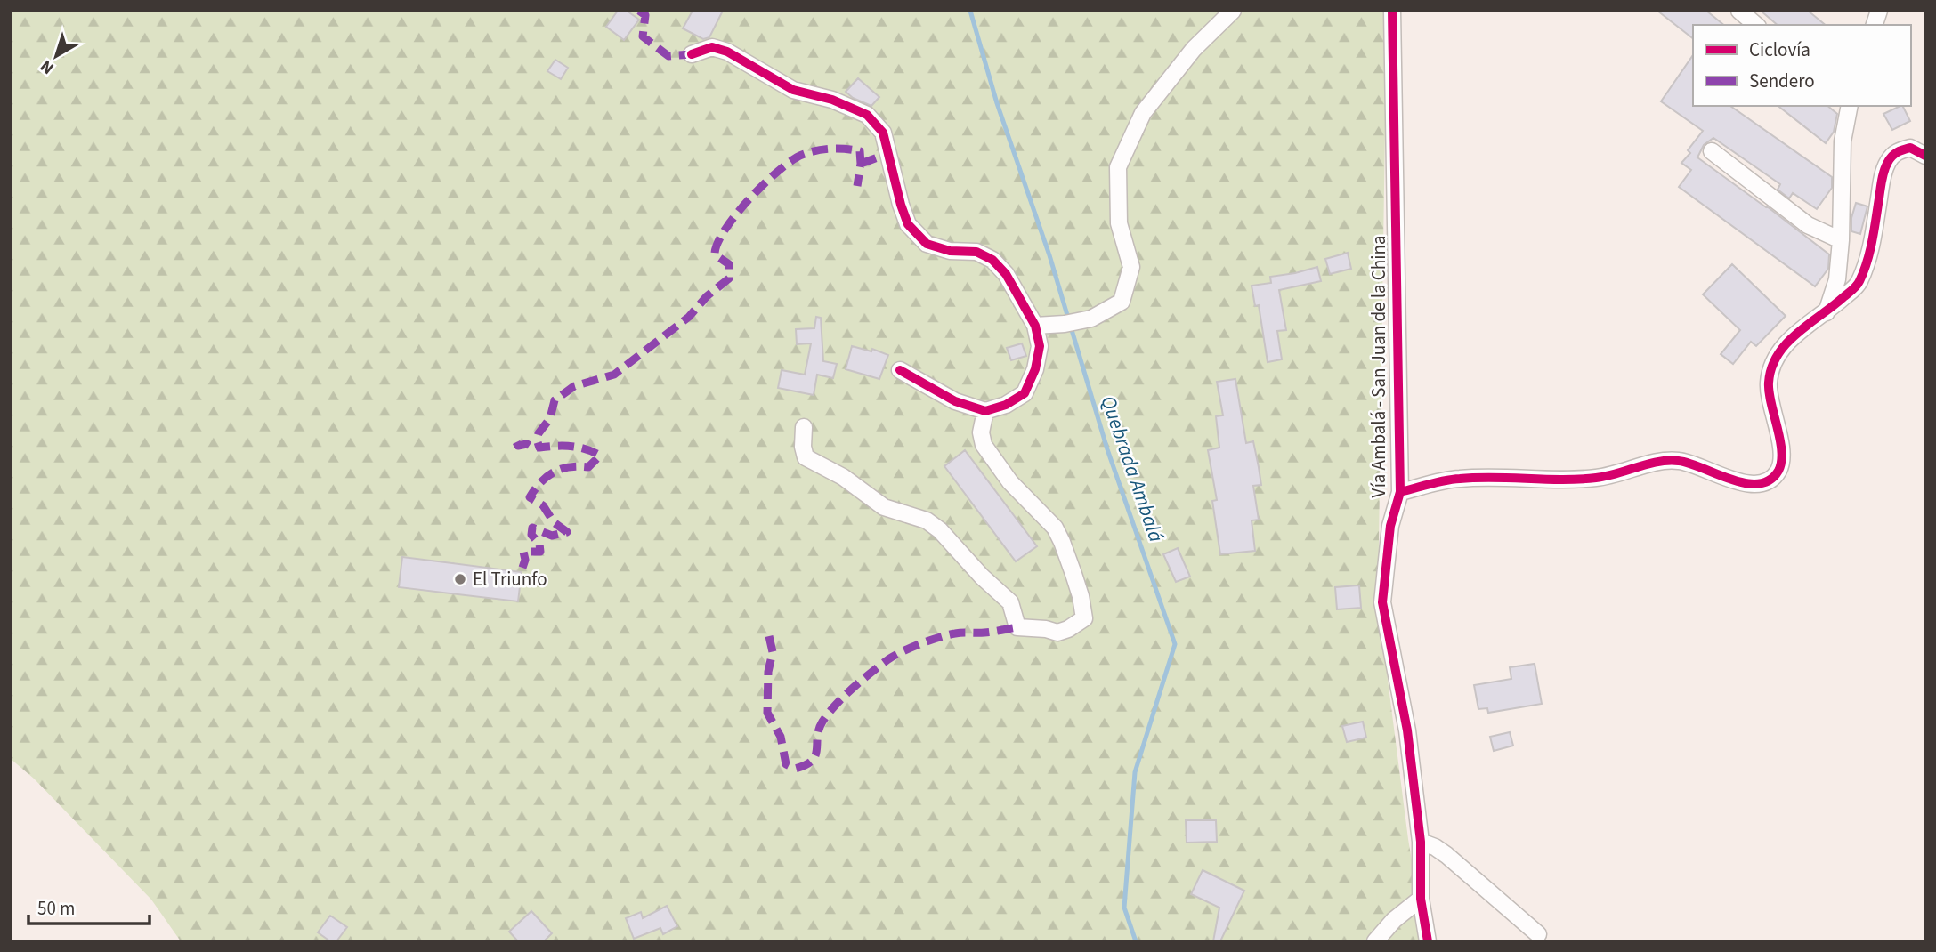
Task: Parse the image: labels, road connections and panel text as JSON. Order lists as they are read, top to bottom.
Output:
{
  "streets": {
    "street": ["Vía Ambalá - San Juan de la China"]
  },
  "water": ["Quebrada Ambalá"],
  "places": ["El Triunfo"],
  "legend": ["Ciclovía", "Sendero"],
  "scale_bar": "50 m",
  "north": "bottom left"
}
